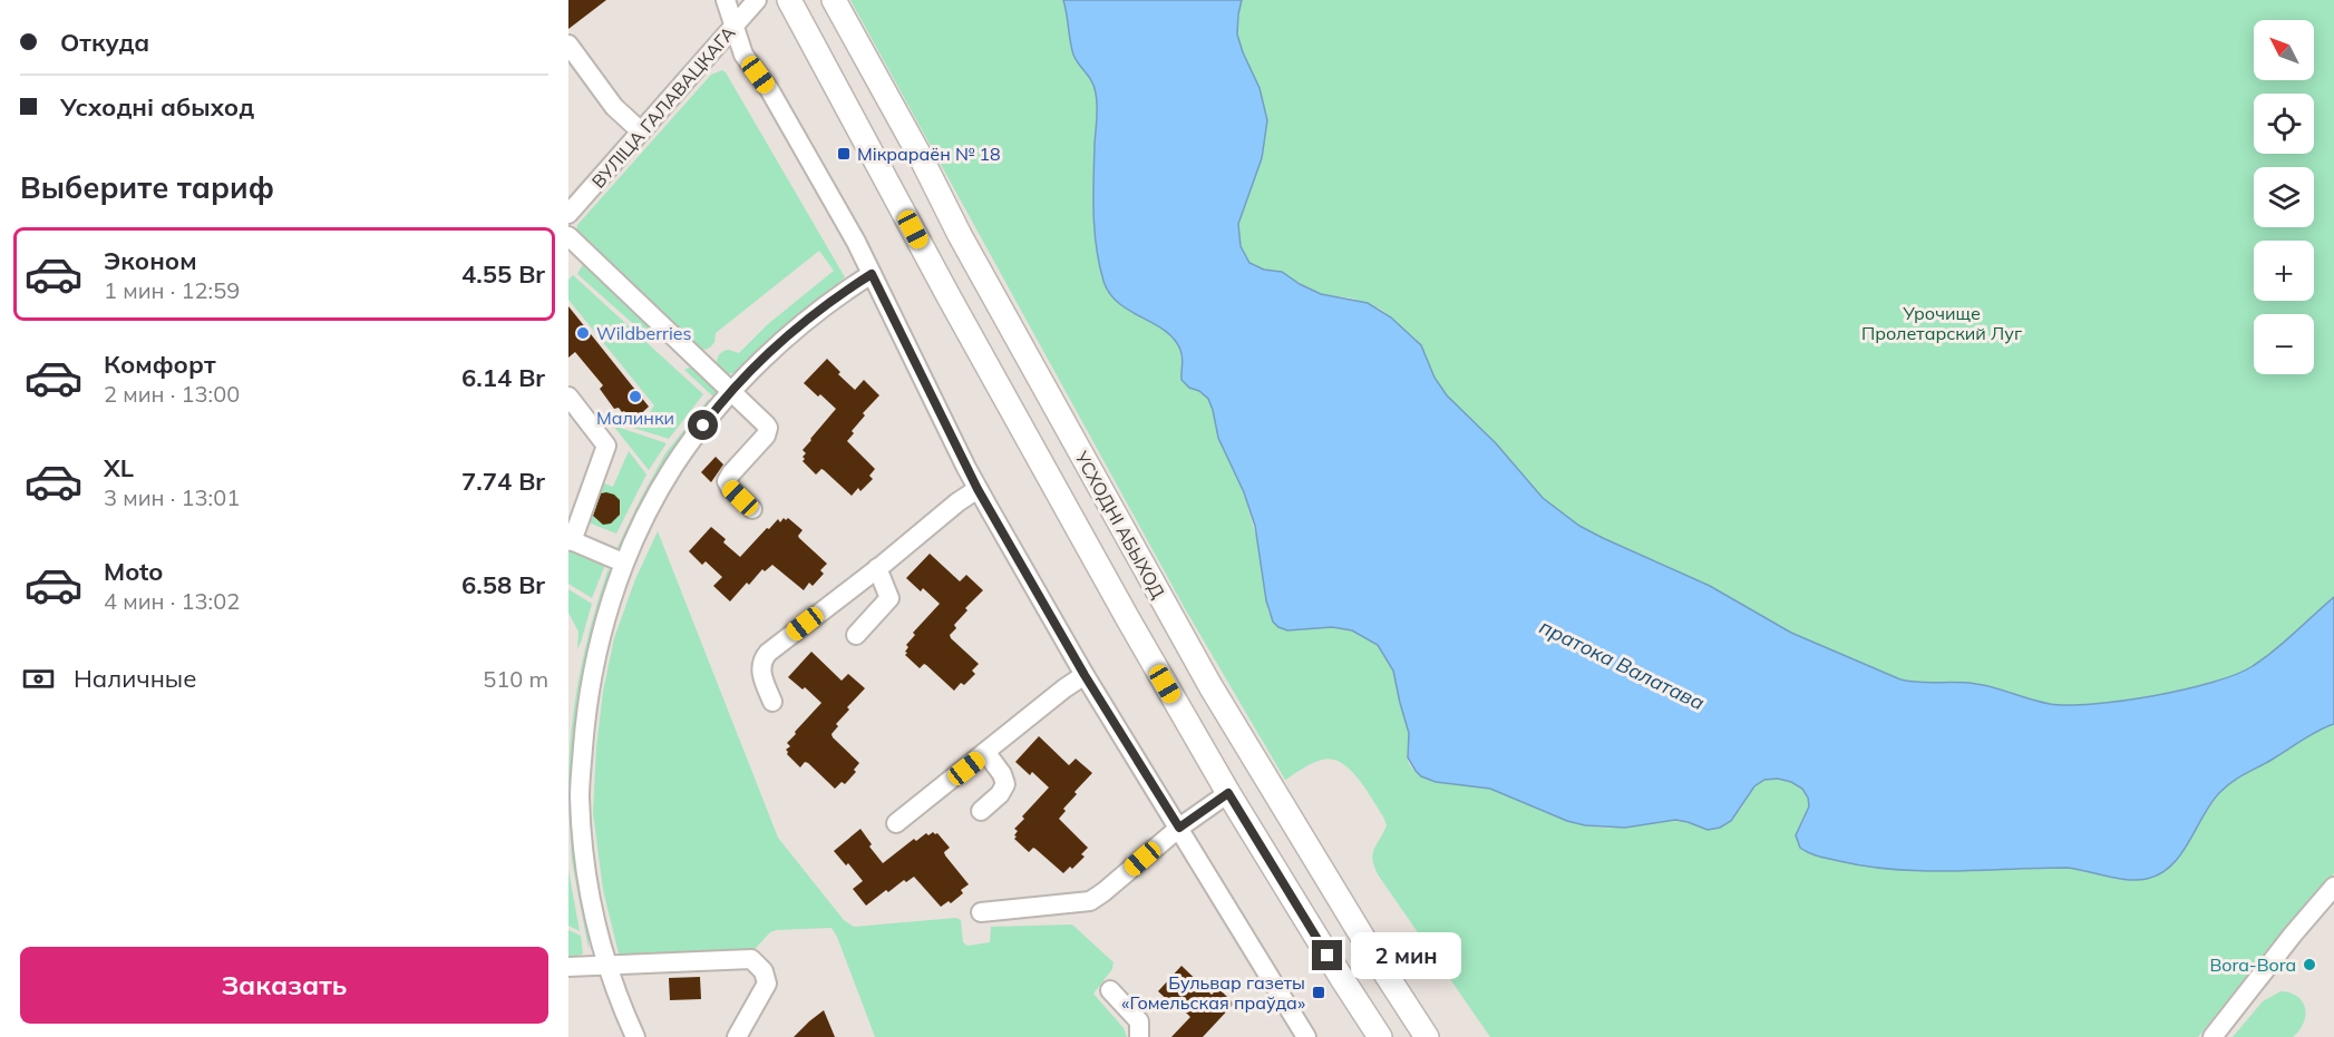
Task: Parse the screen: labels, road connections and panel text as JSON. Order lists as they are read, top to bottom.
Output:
{
  "streets": {
    "main road": ["УСХОДНІ АБЫХОД"],
    "street": ["ВУЛІЦА ГАЛАВАЦКАГА"]
  },
  "water": ["пратока Валатава"],
  "parks": ["Урочище Пролетарский Луг"],
  "places": {
    "transit": ["Мікрараён № 18", "Бульвар газеты «Гомельская праўда»"],
    "other": ["Wildberries", "Малинки", "Bora-Bora"]
  },
  "north": "top left",
  "page": {
    "banner": ["Откуда", "Усходні абыход"],
    "map_buttons": ["+", "−"],
    "heading": "Выберите тариф",
    "list": [
      {
        "name": "Эконом",
        "note": "1 мин · 12:59",
        "value": "4.55 Br"
      },
      {
        "name": "Комфорт",
        "note": "2 мин · 13:00",
        "value": "6.14 Br"
      },
      {
        "name": "XL",
        "note": "3 мин · 13:01",
        "value": "7.74 Br"
      },
      {
        "name": "Moto",
        "note": "4 мин · 13:02",
        "value": "6.58 Br"
      }
    ],
    "pay": ["Наличные", "510 m"],
    "bubble": "2 мин",
    "buttons": "Заказать"
  }
}
